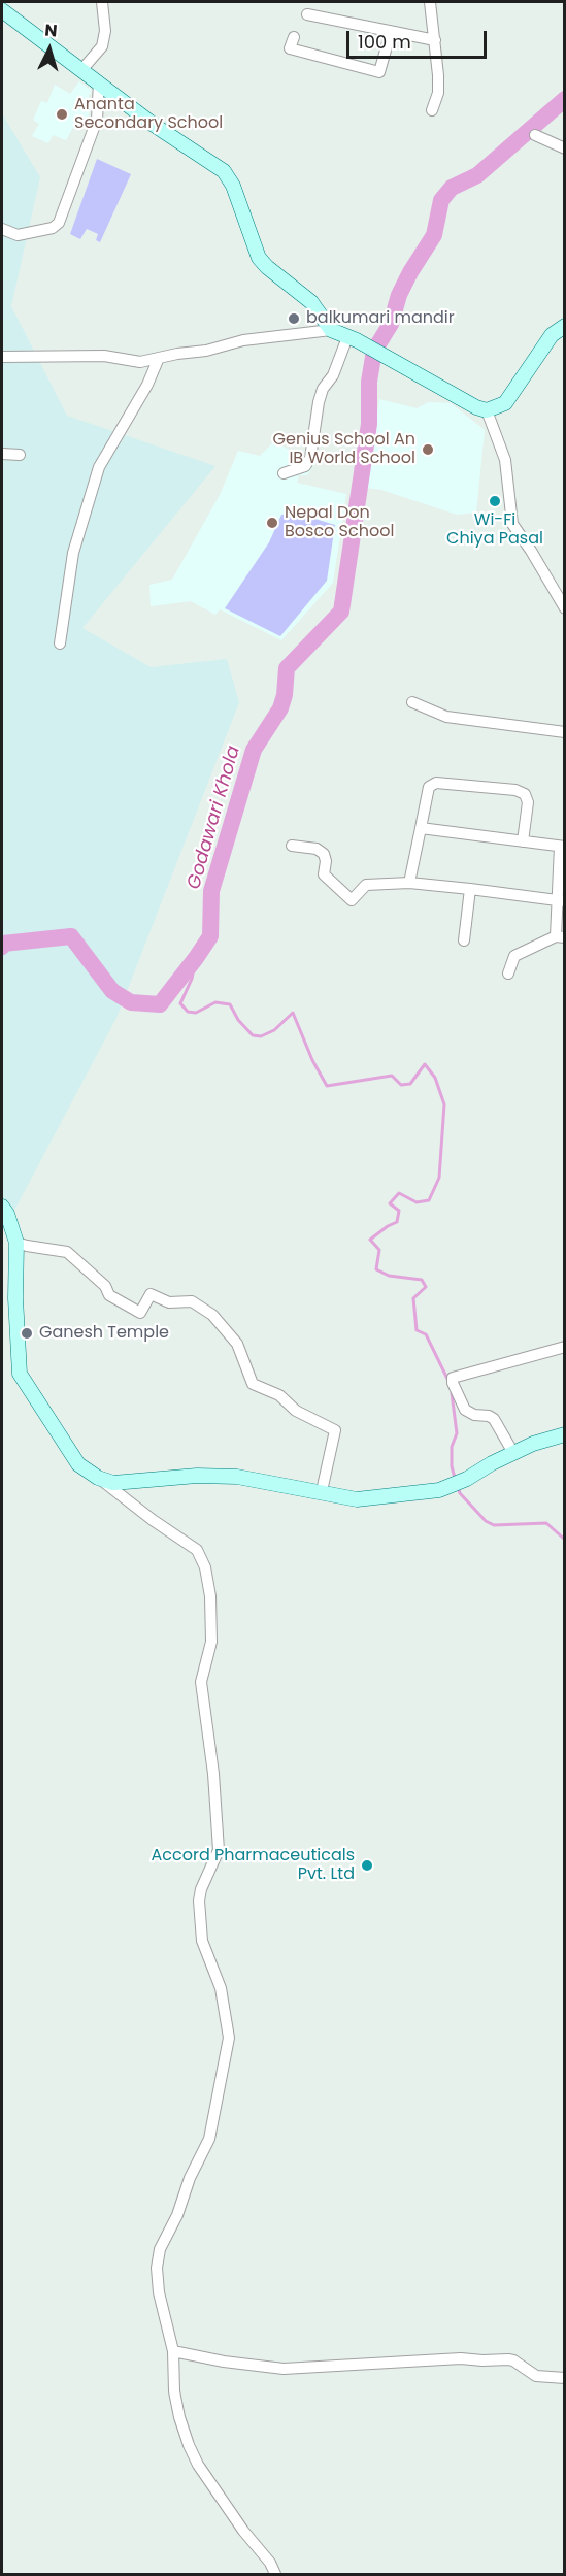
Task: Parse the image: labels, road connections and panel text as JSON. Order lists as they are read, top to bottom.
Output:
{
  "water": ["Godawari Khola"],
  "places": [
    "Ananta Secondary School",
    "balkumari mandir",
    "Genius School An IB World School",
    "Wi-Fi Chiya Pasal",
    "Nepal Don Bosco School",
    "Ganesh Temple",
    "Accord Pharmaceuticals Pvt. Ltd"
  ],
  "scale_bar": "100 m",
  "north": "top"
}
